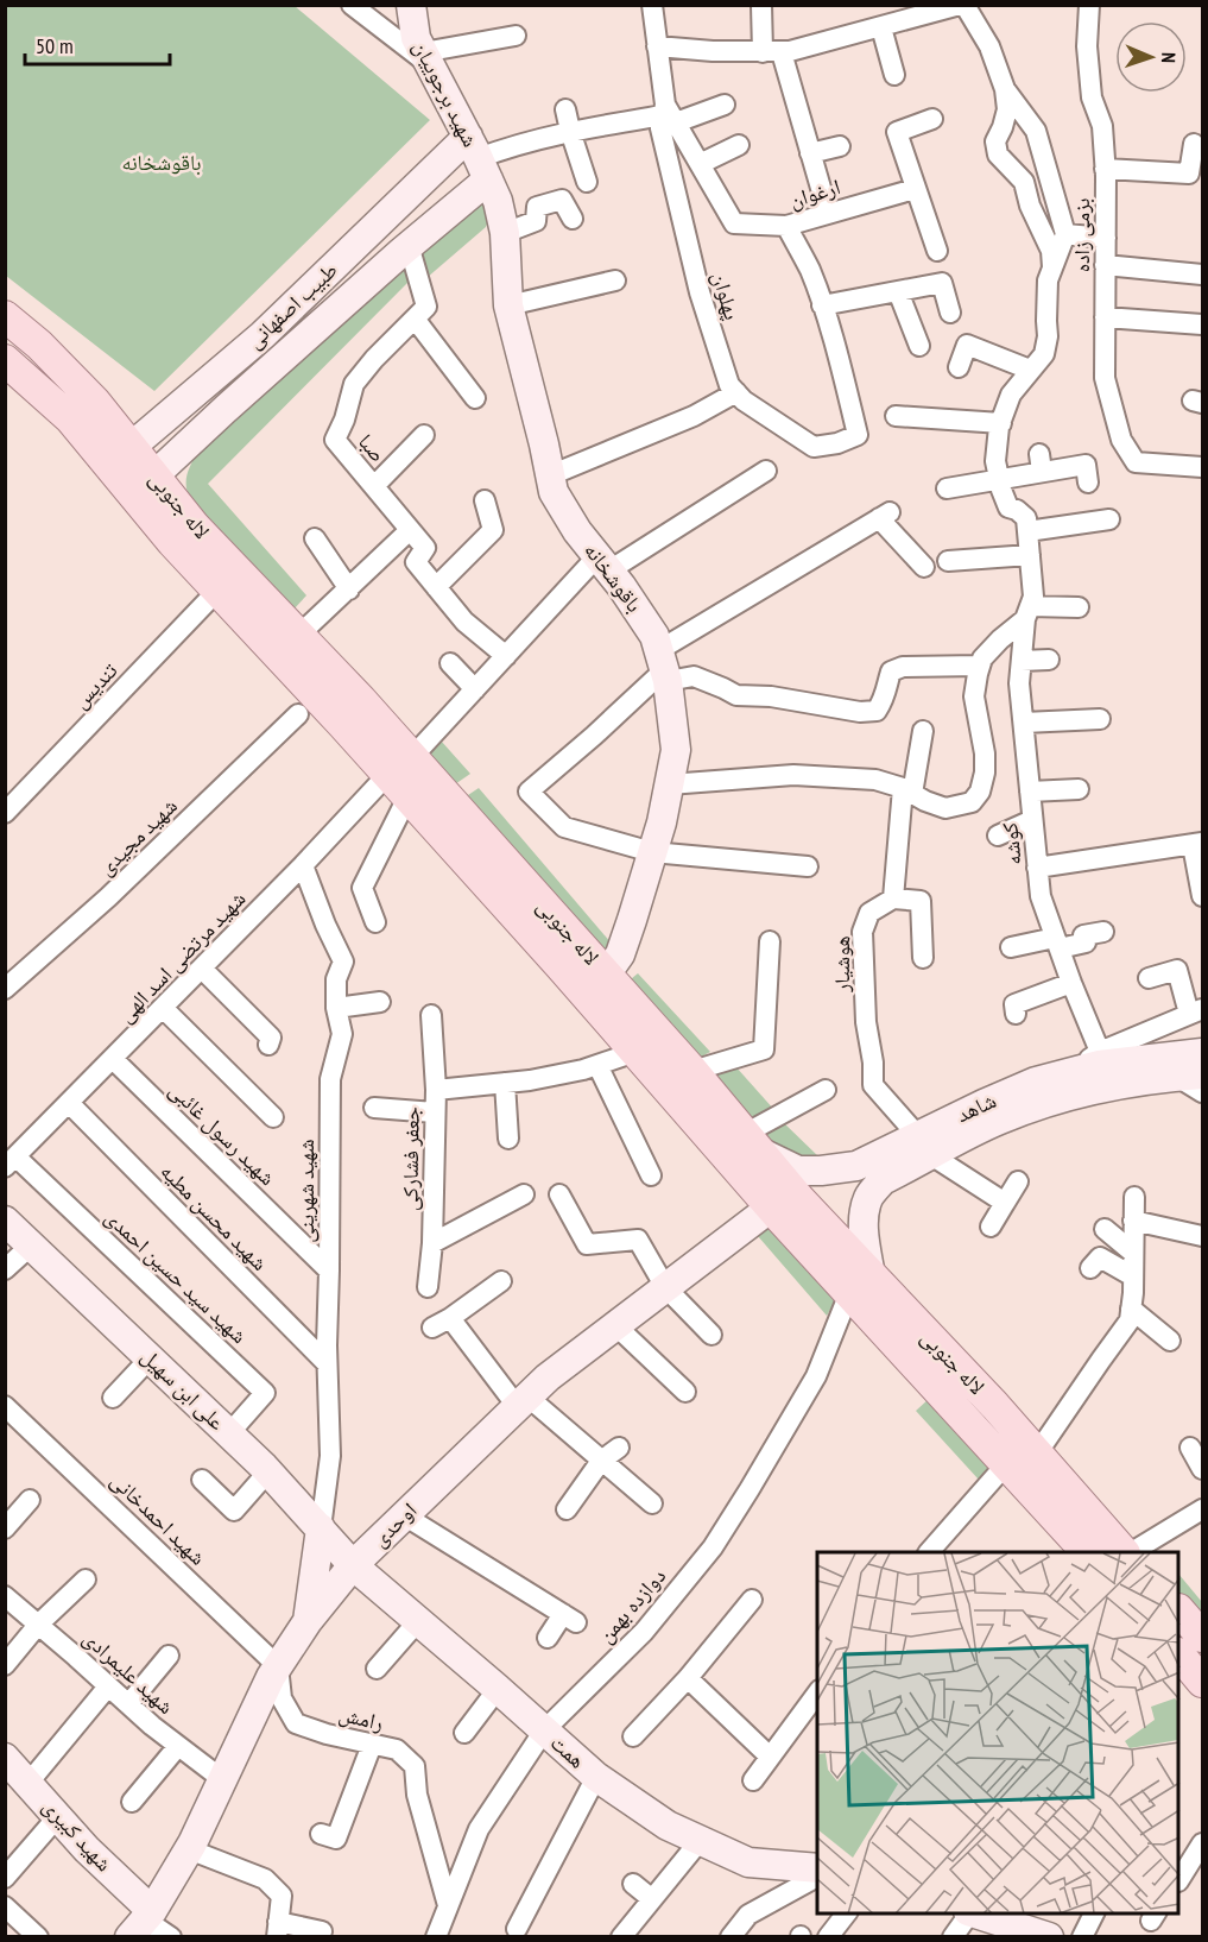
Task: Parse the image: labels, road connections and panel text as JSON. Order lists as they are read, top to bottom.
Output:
{
  "streets": {
    "main road": ["لاله جنوبی"],
    "street": [
      "شهید برجوییان",
      "ارغوان",
      "بزمی زاده",
      "پهلوان",
      "طبیب اصفهانی",
      "صبا",
      "باقوشخانه",
      "تندیس",
      "شهید مجیدی",
      "کوشه",
      "شهید مرتضی اسد الهی",
      "هوشیار",
      "شاهد",
      "شهید رسول غائبی",
      "جعفر فشارکی",
      "شهید شهرینی",
      "شهید محسن مطیه",
      "شهید سید حسین احمدی",
      "علی ابن سهیل",
      "شهید احمدخانی",
      "اوحدی",
      "دوازده بهمن",
      "شهید علیمرادی",
      "رامش",
      "همت",
      "شهید کبیری"
    ]
  },
  "crossings": [
    ["شهید برجوییان", "طبیب اصفهانی"],
    ["شهید برجوییان", "باقوشخانه"],
    ["ارغوان", "پهلوان"],
    ["طبیب اصفهانی", "لاله جنوبی"],
    ["طبیب اصفهانی", "باقوشخانه"],
    ["لاله جنوبی", "باقوشخانه"],
    ["لاله جنوبی", "تندیس"],
    ["لاله جنوبی", "شهید مرتضی اسد الهی"],
    ["لاله جنوبی", "شاهد"],
    ["لاله جنوبی", "جعفر فشارکی"],
    ["لاله جنوبی", "اوحدی"],
    ["لاله جنوبی", "دوازده بهمن"],
    ["شهید مرتضی اسد الهی", "شهید رسول غائبی"],
    ["شهید مرتضی اسد الهی", "شهید شهرینی"],
    ["شهید مرتضی اسد الهی", "شهید محسن مطیه"],
    ["شهید مرتضی اسد الهی", "شهید سید حسین احمدی"],
    ["هوشیار", "شاهد"],
    ["شاهد", "دوازده بهمن"],
    ["شهید رسول غائبی", "شهید شهرینی"],
    ["شهید شهرینی", "شهید محسن مطیه"],
    ["شهید شهرینی", "علی ابن سهیل"],
    ["شهید سید حسین احمدی", "علی ابن سهیل"],
    ["علی ابن سهیل", "اوحدی"],
    ["علی ابن سهیل", "همت"],
    ["شهید احمدخانی", "اوحدی"],
    ["شهید احمدخانی", "رامش"],
    ["اوحدی", "شهید علیمرادی"],
    ["اوحدی", "رامش"],
    ["اوحدی", "همت"],
    ["اوحدی", "شهید کبیری"],
    ["دوازده بهمن", "رامش"],
    ["دوازده بهمن", "همت"]
  ],
  "parks": ["باقوشخانه"],
  "scale_bar": "50 m",
  "north": "right"
}
